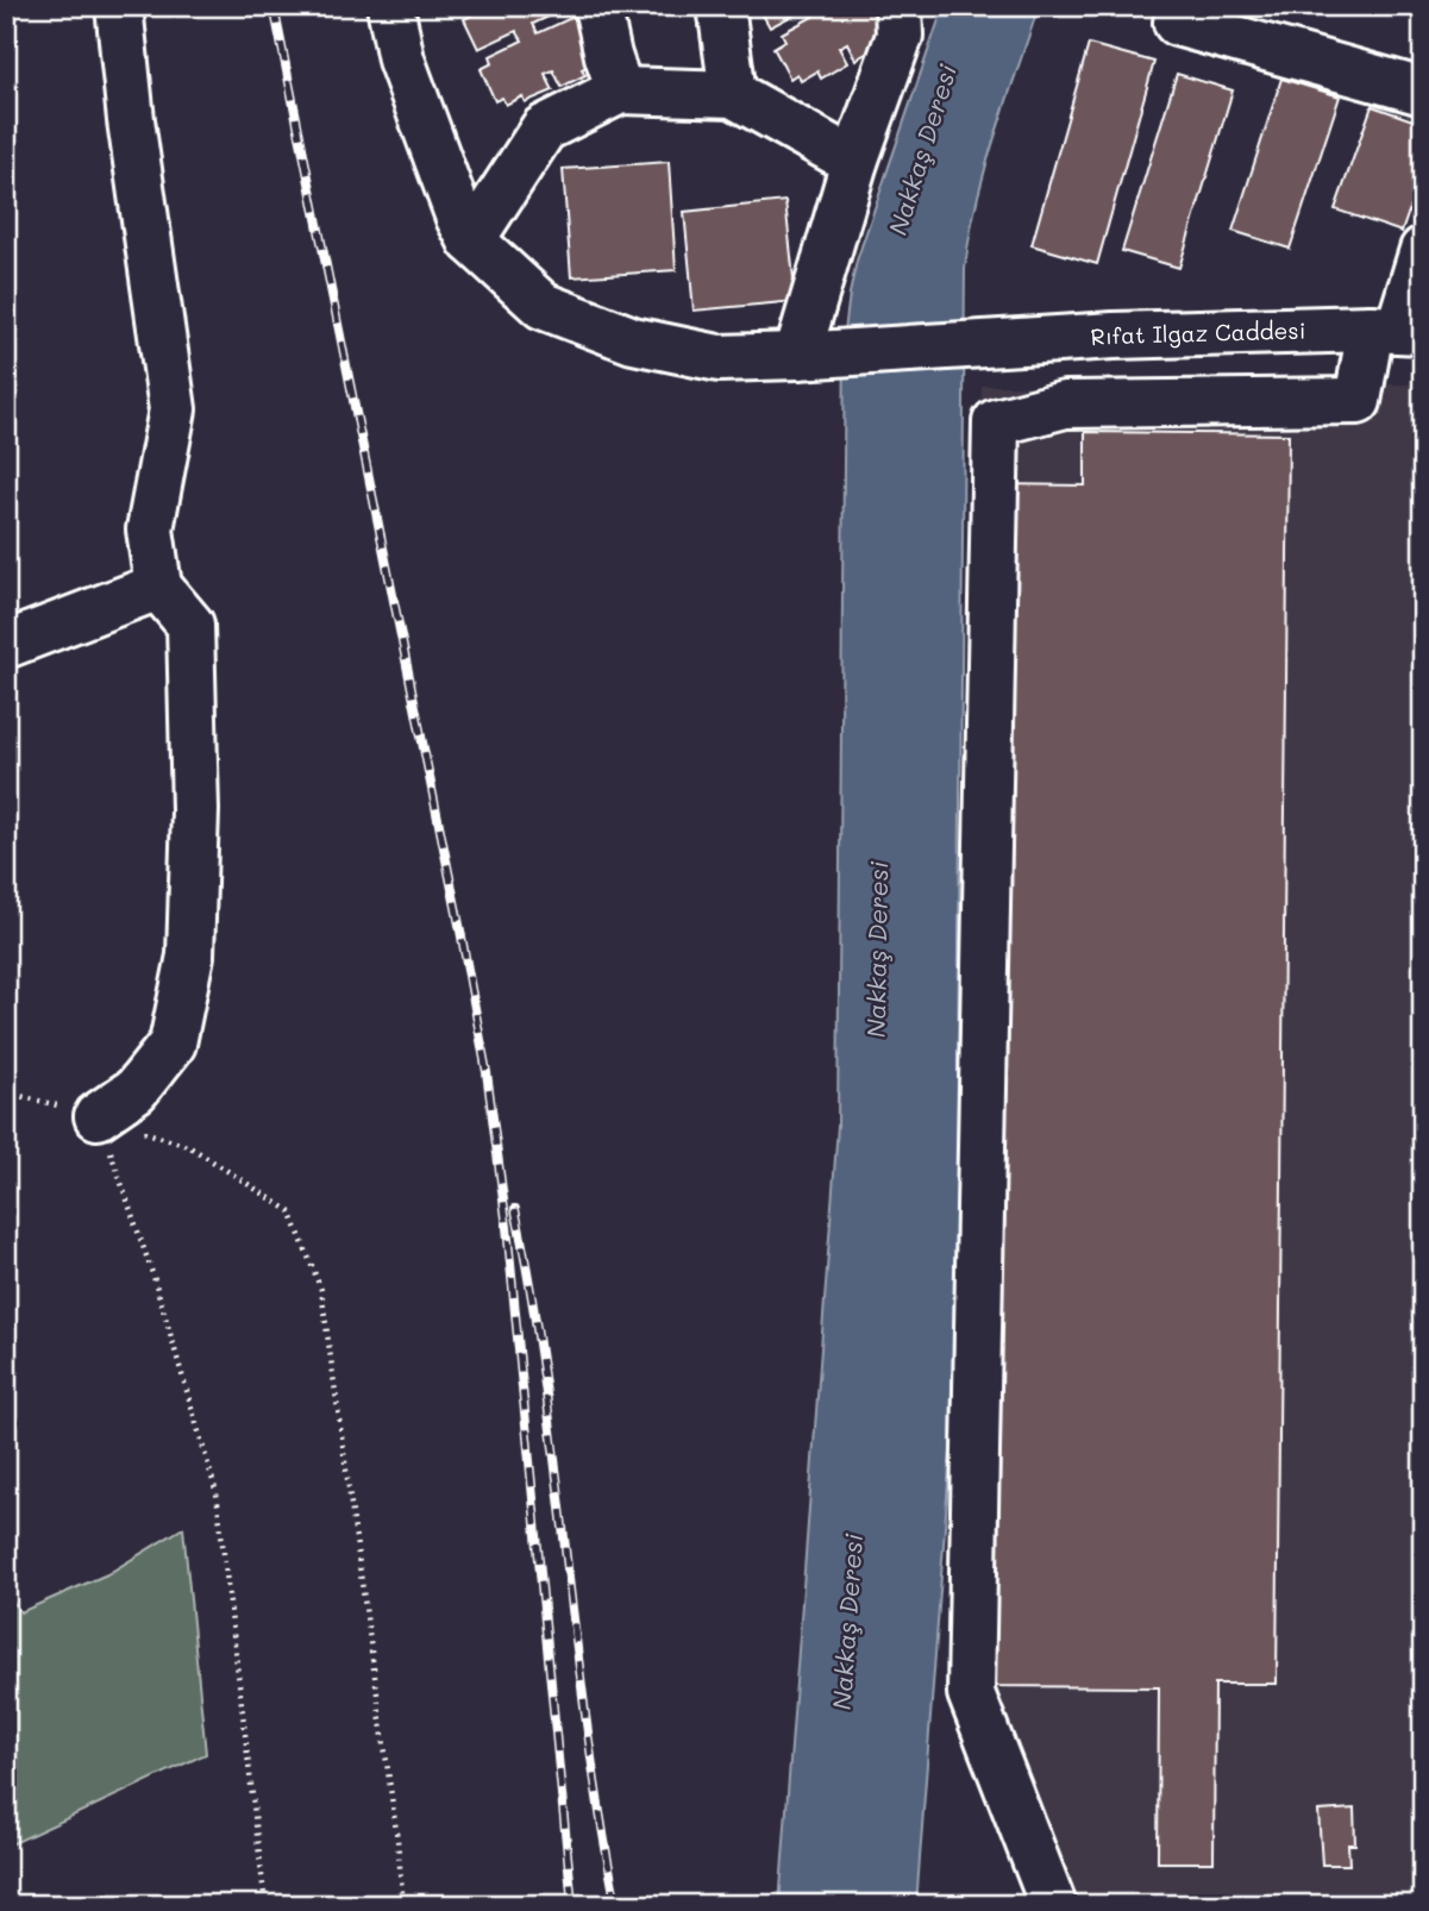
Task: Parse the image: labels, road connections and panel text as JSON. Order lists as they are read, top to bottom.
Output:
{
  "streets": {
    "street": ["Rıfat Ilgaz Caddesi"]
  },
  "water": ["Nakkaş Deresi"]
}
